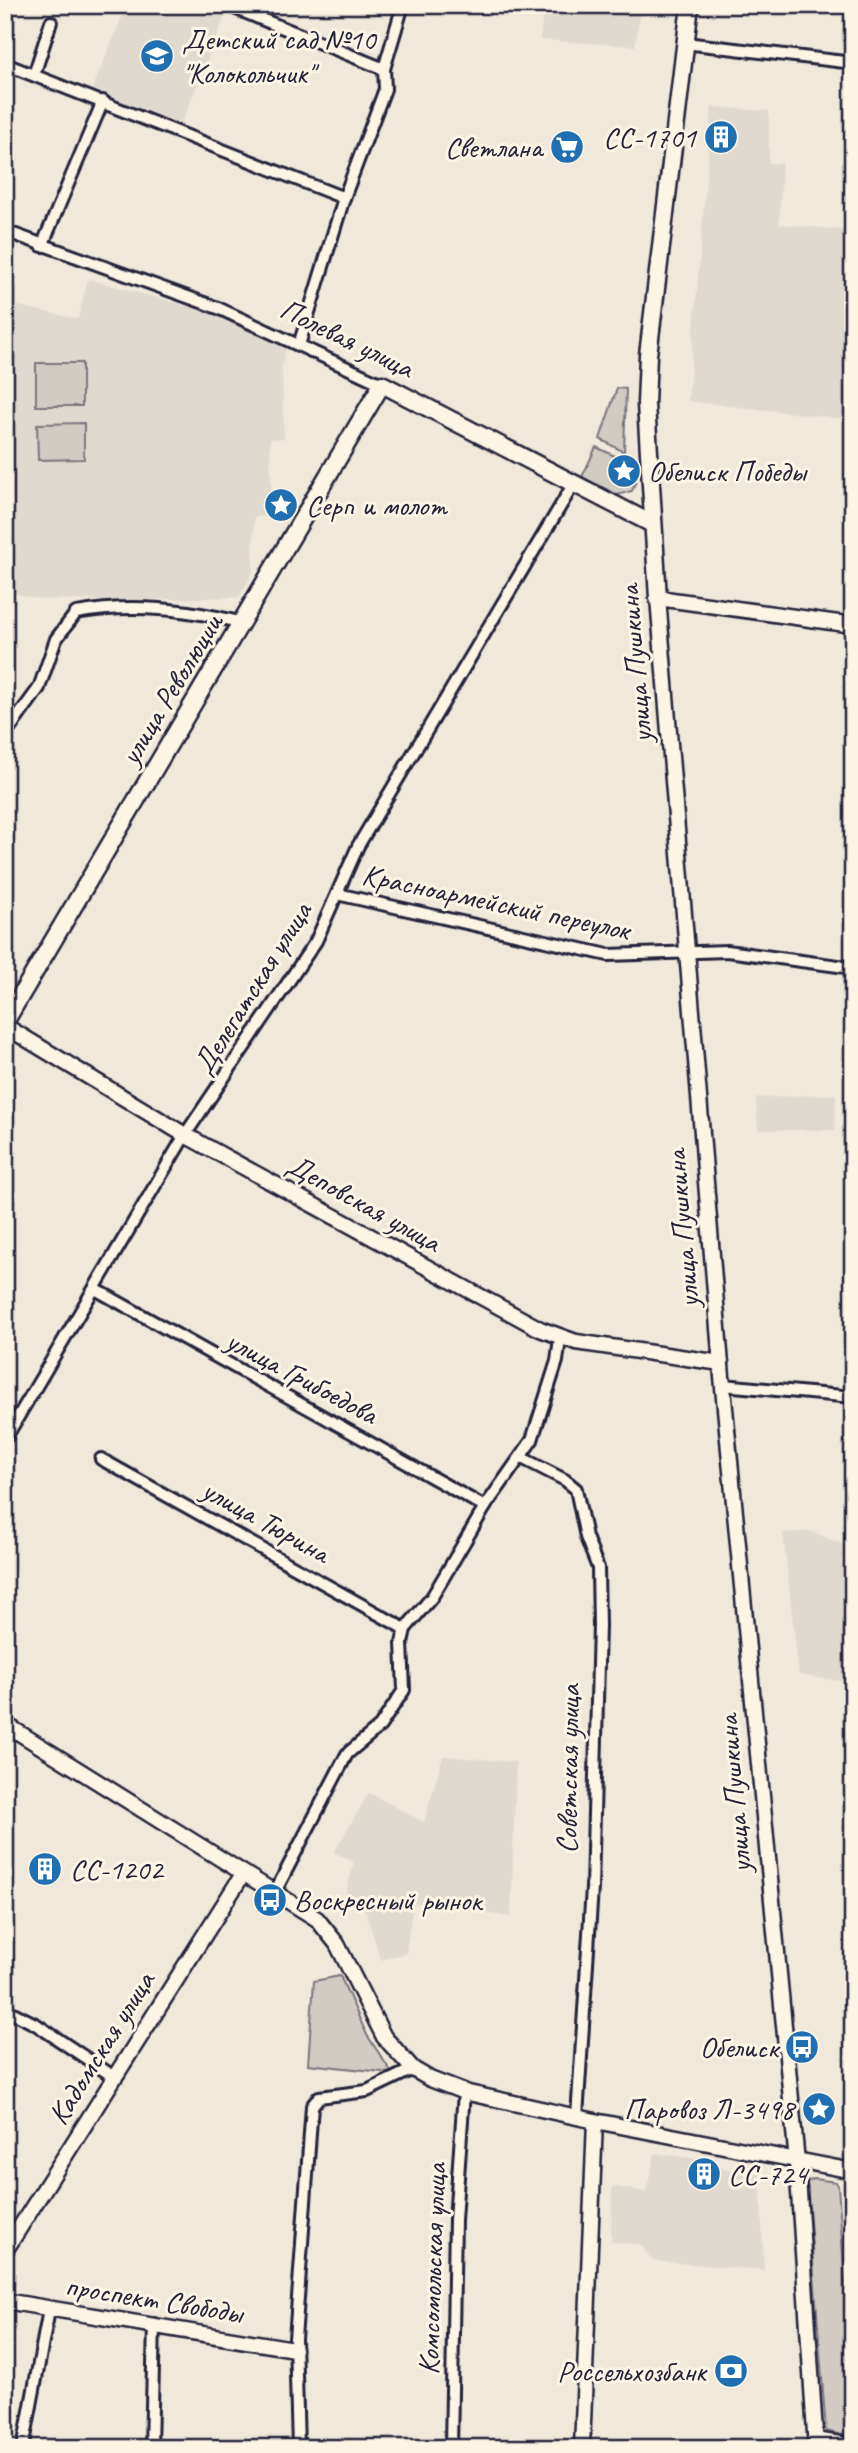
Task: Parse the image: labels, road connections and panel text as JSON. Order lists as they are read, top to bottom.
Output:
{
  "streets": {
    "main road": ["Полевая улица", "улица Пушкина", "улица Революции"],
    "street": [
      "Красноармейский переулок",
      "Делегатская улица",
      "Деповская улица",
      "улица Грибоедова",
      "улица Тюрина",
      "Советская улица",
      "Кадомская улица",
      "Комсомольская улица",
      "проспект Свободы"
    ]
  },
  "crossings": [
    ["Полевая улица", "улица Пушкина"],
    ["Полевая улица", "улица Революции"],
    ["Полевая улица", "Делегатская улица"],
    ["улица Пушкина", "Красноармейский переулок"],
    ["улица Пушкина", "Деповская улица"],
    ["улица Революции", "Деповская улица"],
    ["Красноармейский переулок", "Делегатская улица"],
    ["Делегатская улица", "Деповская улица"],
    ["Делегатская улица", "улица Грибоедова"]
  ],
  "places": {
    "school or university": ["Детский сад №10 \"Колокольчик\""],
    "building": ["СС-1701", "СС-1202", "СС-724"],
    "supermarket": ["Светлана"],
    "place": ["Обелиск Победы", "Серп и молот", "Паровоз Л-3498"],
    "bus stop": ["Воскресный рынок", "Обелиск"],
    "bank": ["Россельхозбанк"]
  }
}
